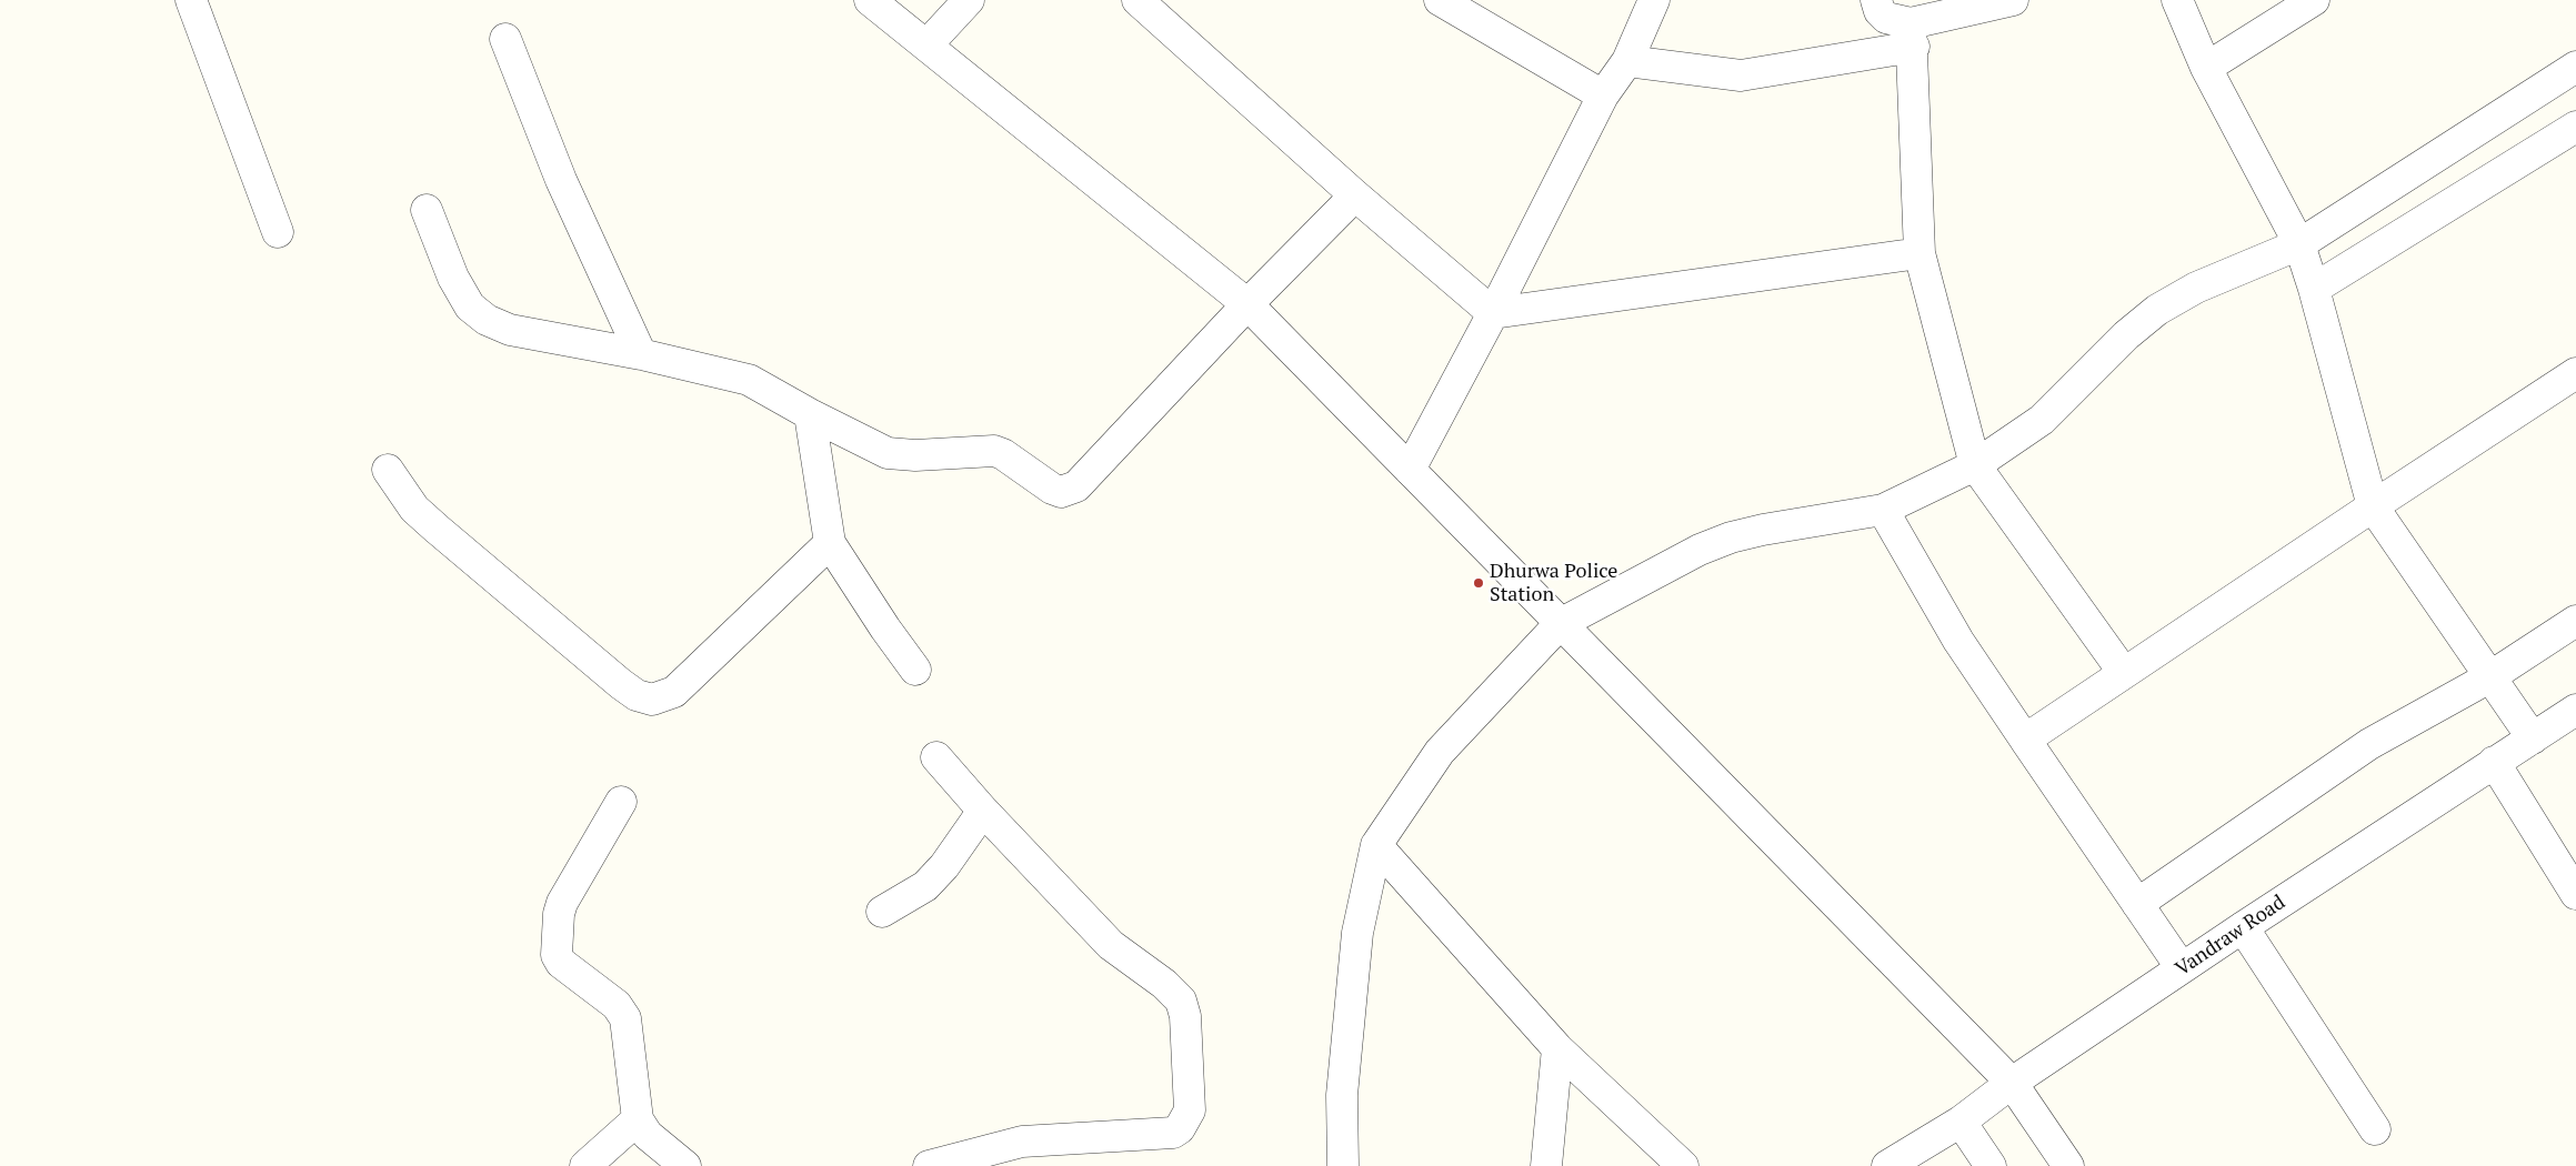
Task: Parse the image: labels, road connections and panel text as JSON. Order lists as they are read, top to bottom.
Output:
{
  "streets": {
    "street": ["Vandraw Road"]
  },
  "places": ["Dhurwa Police Station"]
}
